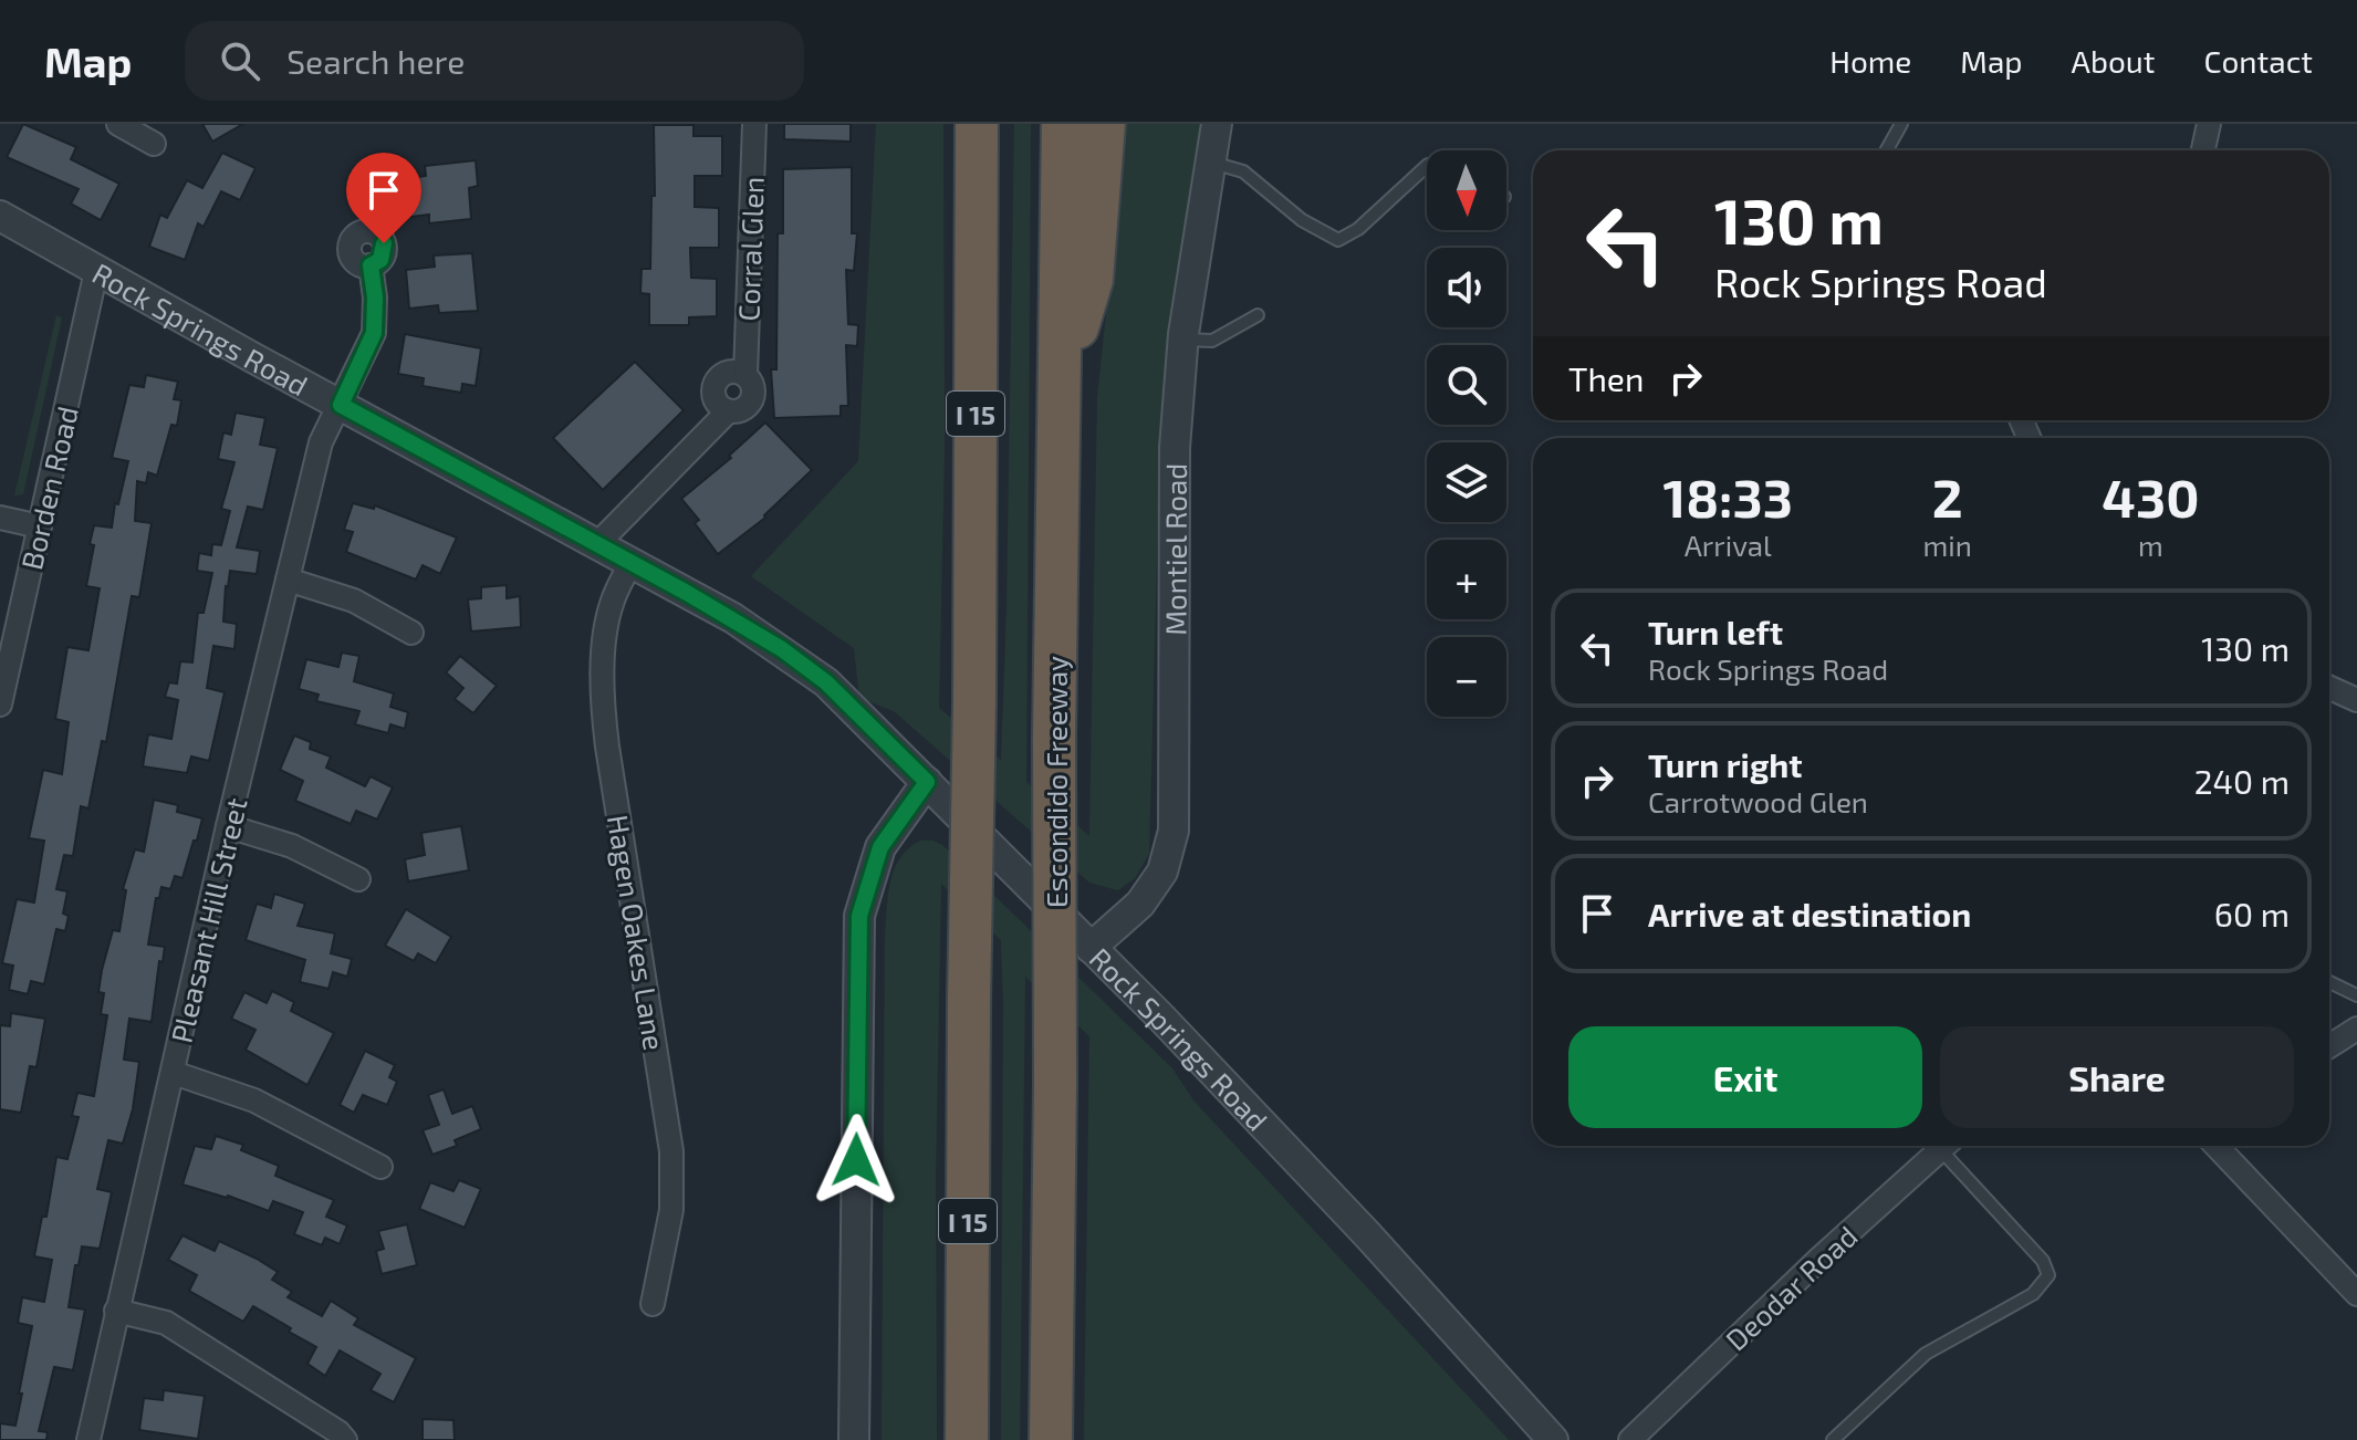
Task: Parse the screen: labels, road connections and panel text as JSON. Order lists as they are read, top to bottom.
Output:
{
  "streets": {
    "highway": ["I 15", "Escondido Freeway"],
    "street": [
      "Corral Glen",
      "Rock Springs Road",
      "Borden Road",
      "Montiel Road",
      "Pleasant Hill Street",
      "Hagen Oakes Lane",
      "Deodar Road"
    ]
  },
  "crossings": [
    ["Corral Glen", "Rock Springs Road"],
    ["Rock Springs Road", "Borden Road"],
    ["Rock Springs Road", "Montiel Road"],
    ["Rock Springs Road", "Pleasant Hill Street"],
    ["Rock Springs Road", "Hagen Oakes Lane"]
  ],
  "north": "bottom",
  "page": {
    "header": "Map",
    "search": "Search here",
    "nav": [
      "Home",
      "Map",
      "About",
      "Contact"
    ],
    "map_buttons": ["+", "−"],
    "turn": ["130 m", "Rock Springs Road"],
    "then": "Then",
    "eta": [
      "18:33",
      "Arrival",
      "2",
      "min",
      "430",
      "m"
    ],
    "list": [
      {
        "name": "Turn left",
        "note": "Rock Springs Road",
        "value": "130 m"
      },
      {
        "name": "Turn right",
        "note": "Carrotwood Glen",
        "value": "240 m"
      },
      {
        "name": "Arrive at destination",
        "value": "60 m"
      }
    ],
    "buttons": ["Exit", "Share"]
  }
}
